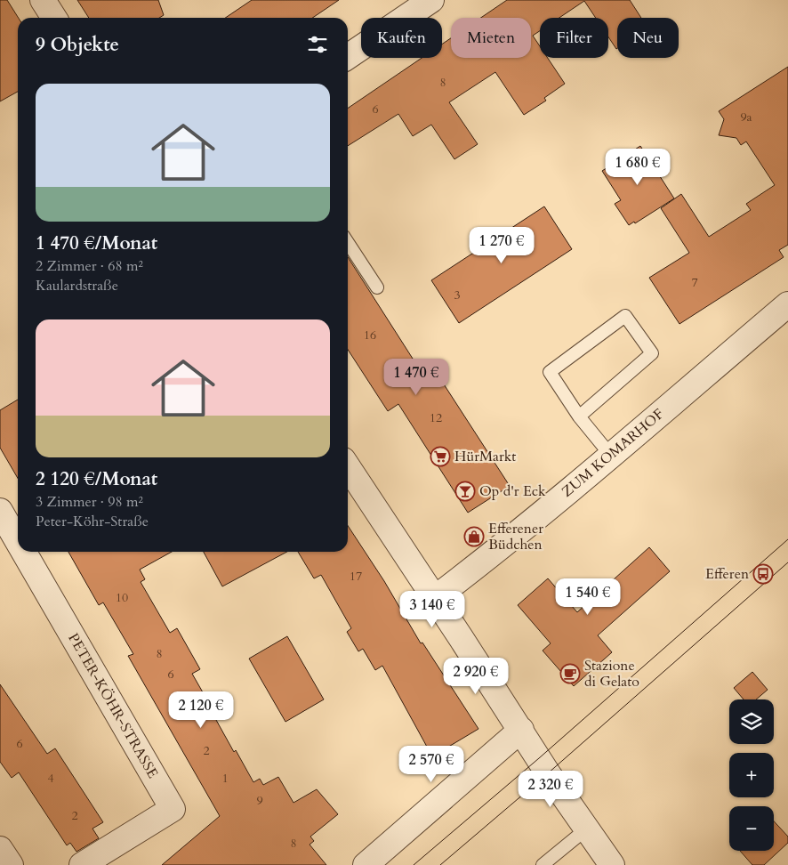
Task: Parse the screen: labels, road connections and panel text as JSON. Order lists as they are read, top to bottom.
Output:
{
  "streets": {
    "street": ["ZUM KOMARHOF", "PETER-KÖHR-STRASSE"]
  },
  "places": {
    "supermarket": ["HürMarkt"],
    "bar": ["Op d'r Eck"],
    "shop": ["Efferener Büdchen"],
    "bus stop": ["Efferen"],
    "cafe": ["Stazione di Gelato"]
  },
  "house_numbers": [
    "8",
    "6",
    "9a",
    "7",
    "3",
    "16",
    "12",
    "17",
    "10",
    "8",
    "6",
    "6",
    "2",
    "4",
    "1",
    "9",
    "2",
    "8"
  ],
  "page": {
    "chip": [
      "Kaufen",
      "Mieten",
      "Filter",
      "Neu"
    ],
    "heading": "9 Objekte",
    "list": [
      {
        "name": "1 470 €/Monat",
        "note": "2 Zimmer · 68 m² · Kaulardstraße"
      },
      {
        "name": "2 120 €/Monat",
        "note": "3 Zimmer · 98 m² · Peter-Köhr-Straße"
      }
    ],
    "price": [
      "1 680 €",
      "1 270 €",
      "1 470 €",
      "1 540 €",
      "3 140 €",
      "2 920 €",
      "2 120 €",
      "2 570 €",
      "2 320 €"
    ],
    "map_buttons": ["+", "−"]
  }
}
